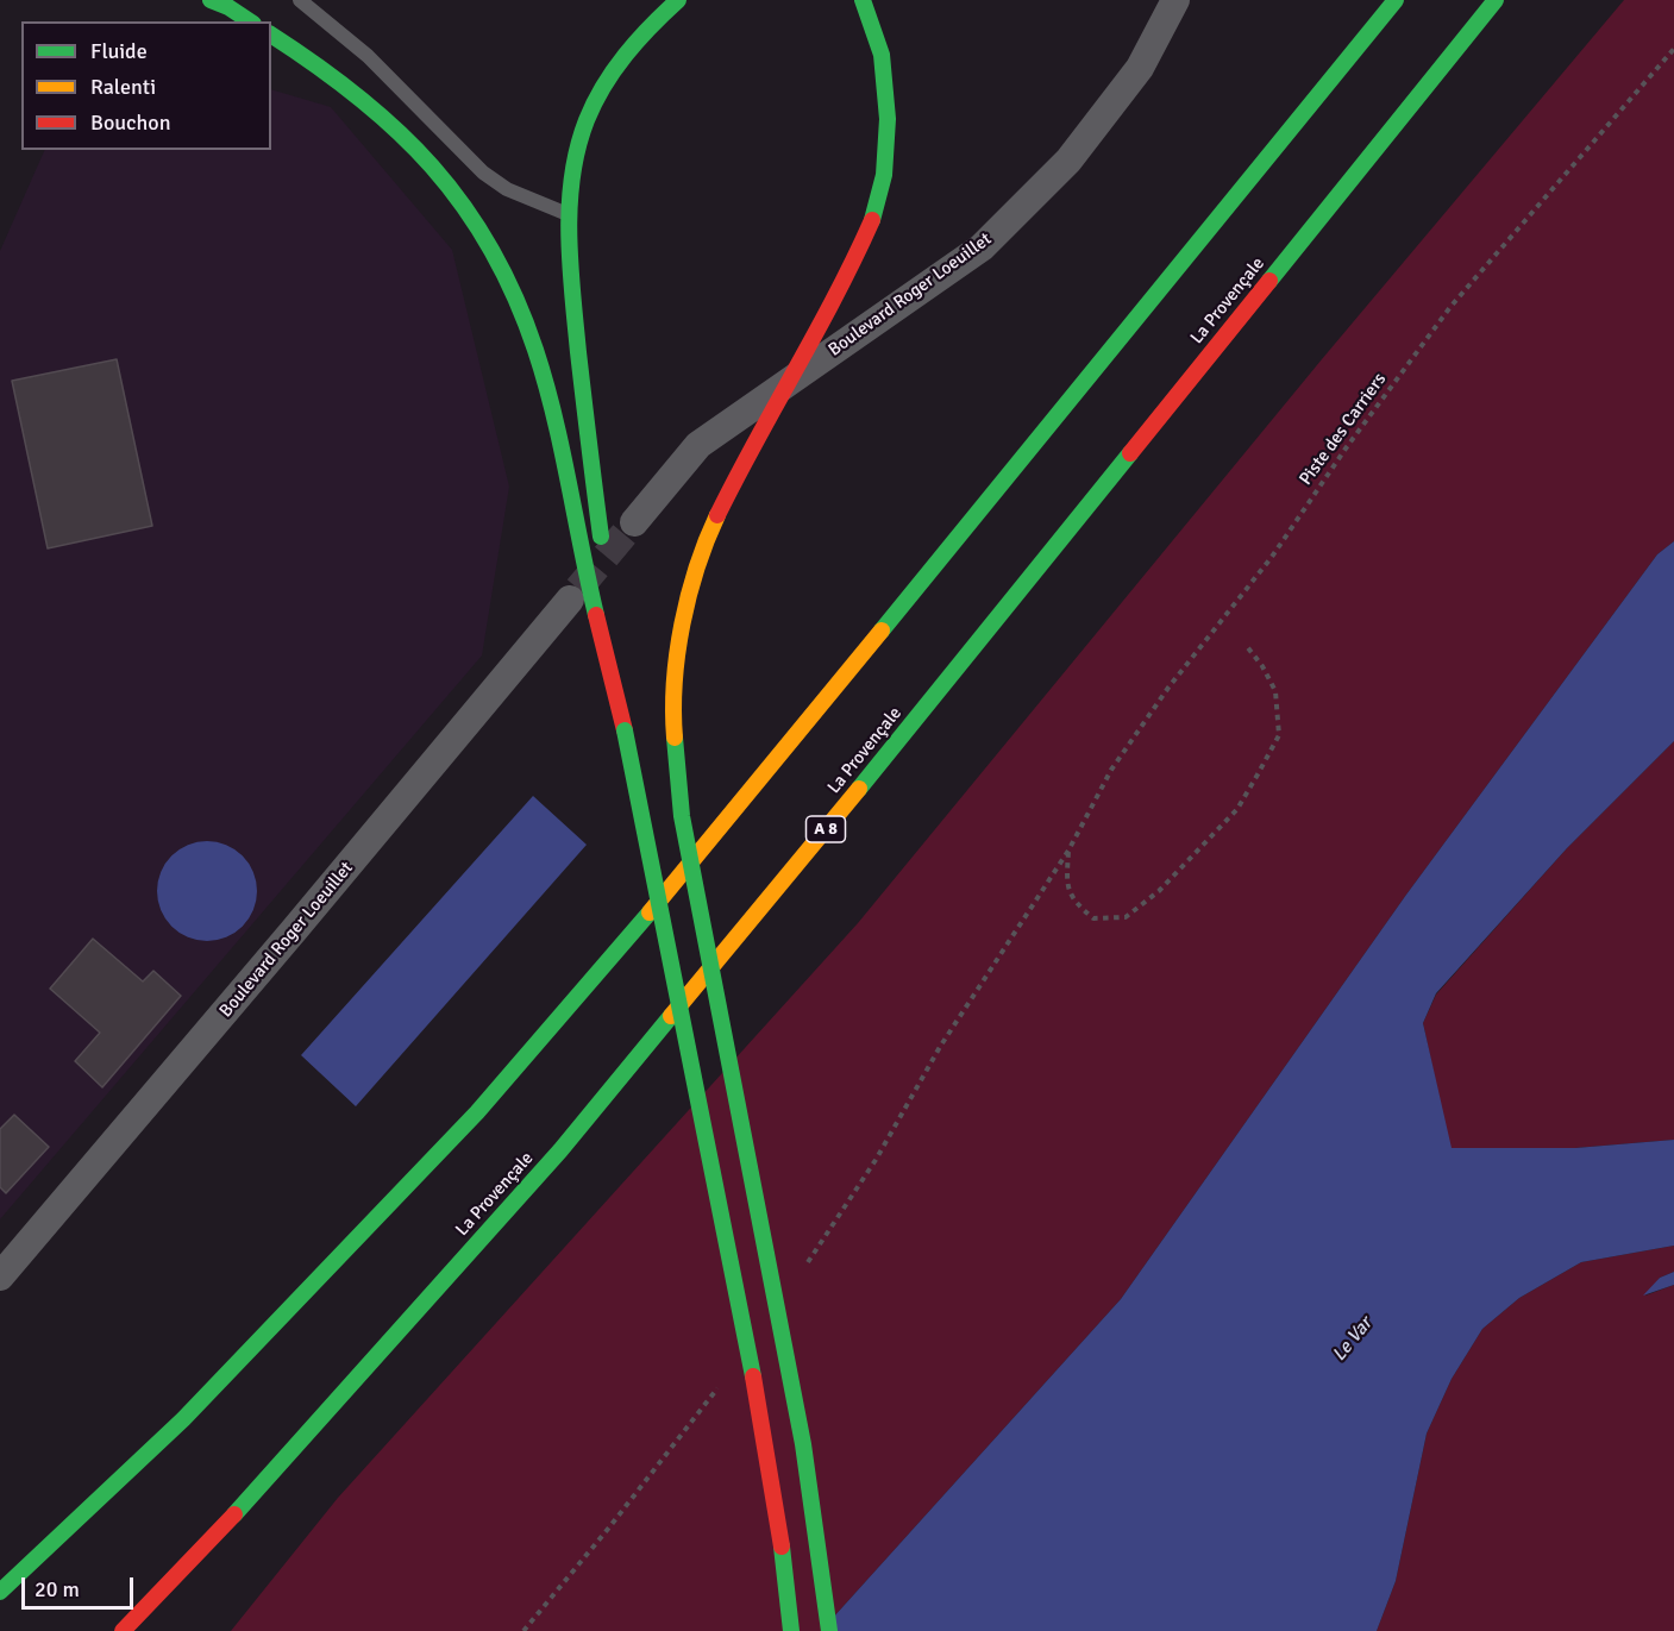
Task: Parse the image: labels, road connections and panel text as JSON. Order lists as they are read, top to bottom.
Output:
{
  "streets": {
    "highway": ["La Provençale", "A 8"],
    "street": ["Boulevard Roger Loeuillet"],
    "path": ["Piste des Carriers"]
  },
  "water": ["Le Var"],
  "legend": ["Fluide", "Ralenti", "Bouchon"],
  "scale_bar": "20 m"
}
